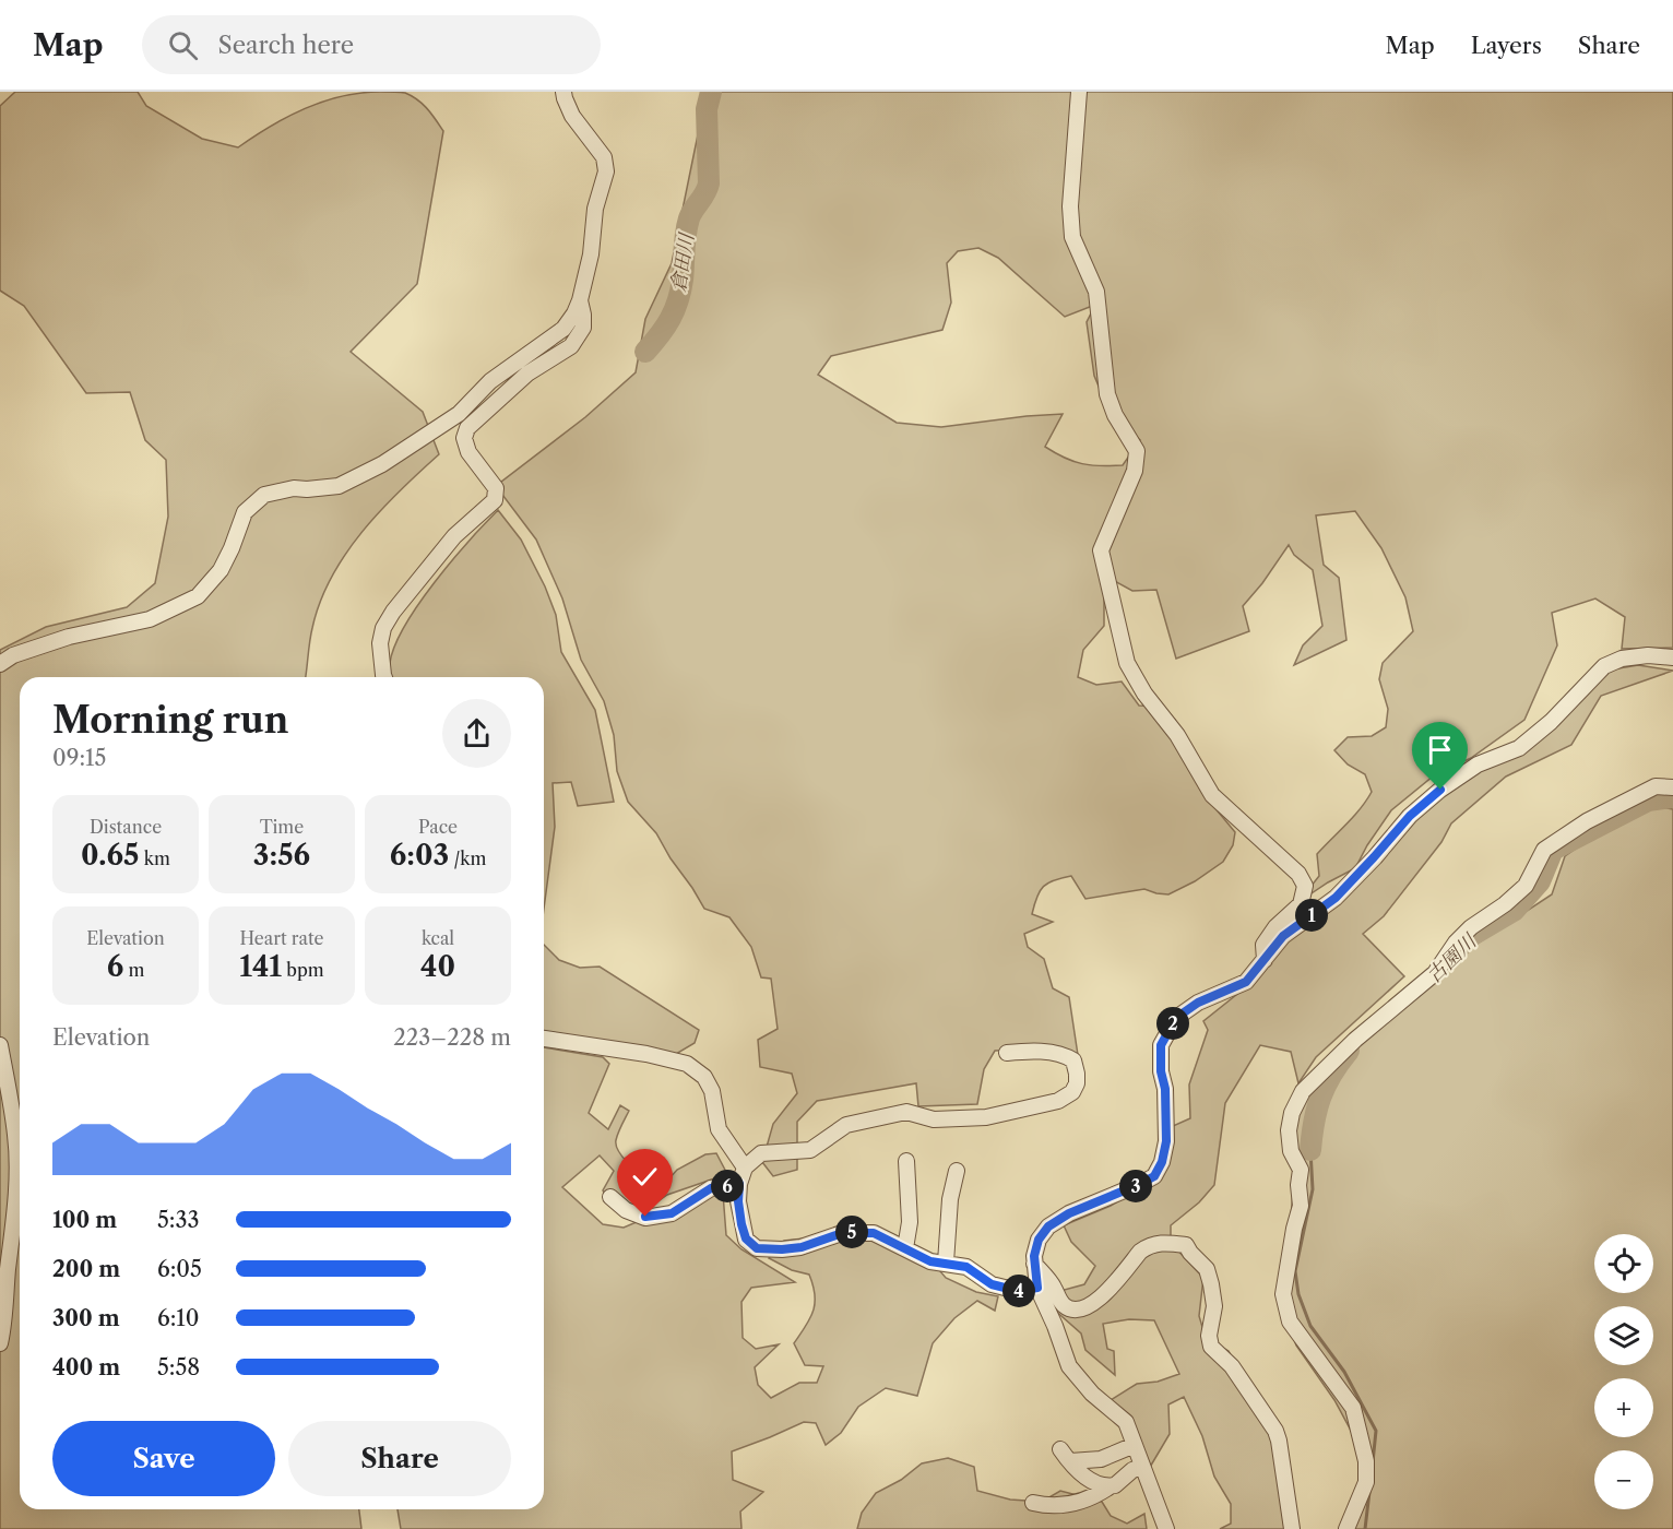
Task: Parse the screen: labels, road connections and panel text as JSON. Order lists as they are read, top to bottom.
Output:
{
  "water": ["倉田川", "古園川"],
  "page": {
    "header": "Map",
    "search": "Search here",
    "nav": ["Map", "Layers", "Share"],
    "heading": ["Morning run", "09:15"],
    "stats": [
      ["Distance", "0.65 km"],
      ["Time", "3:56"],
      ["Pace", "6:03 /km"],
      ["Elevation", "6 m"],
      ["Heart rate", "141 bpm"],
      ["kcal", "40"]
    ],
    "pins": [
      "1",
      "2",
      "3",
      "6",
      "5",
      "4"
    ],
    "chart": ["Elevation", "223–228 m"],
    "list": [
      {
        "name": "100 m",
        "note": "5:33"
      },
      {
        "name": "200 m",
        "note": "6:05"
      },
      {
        "name": "300 m",
        "note": "6:10"
      },
      {
        "name": "400 m",
        "note": "5:58"
      }
    ],
    "map_buttons": ["+", "−"],
    "buttons": ["Save", "Share"]
  }
}
